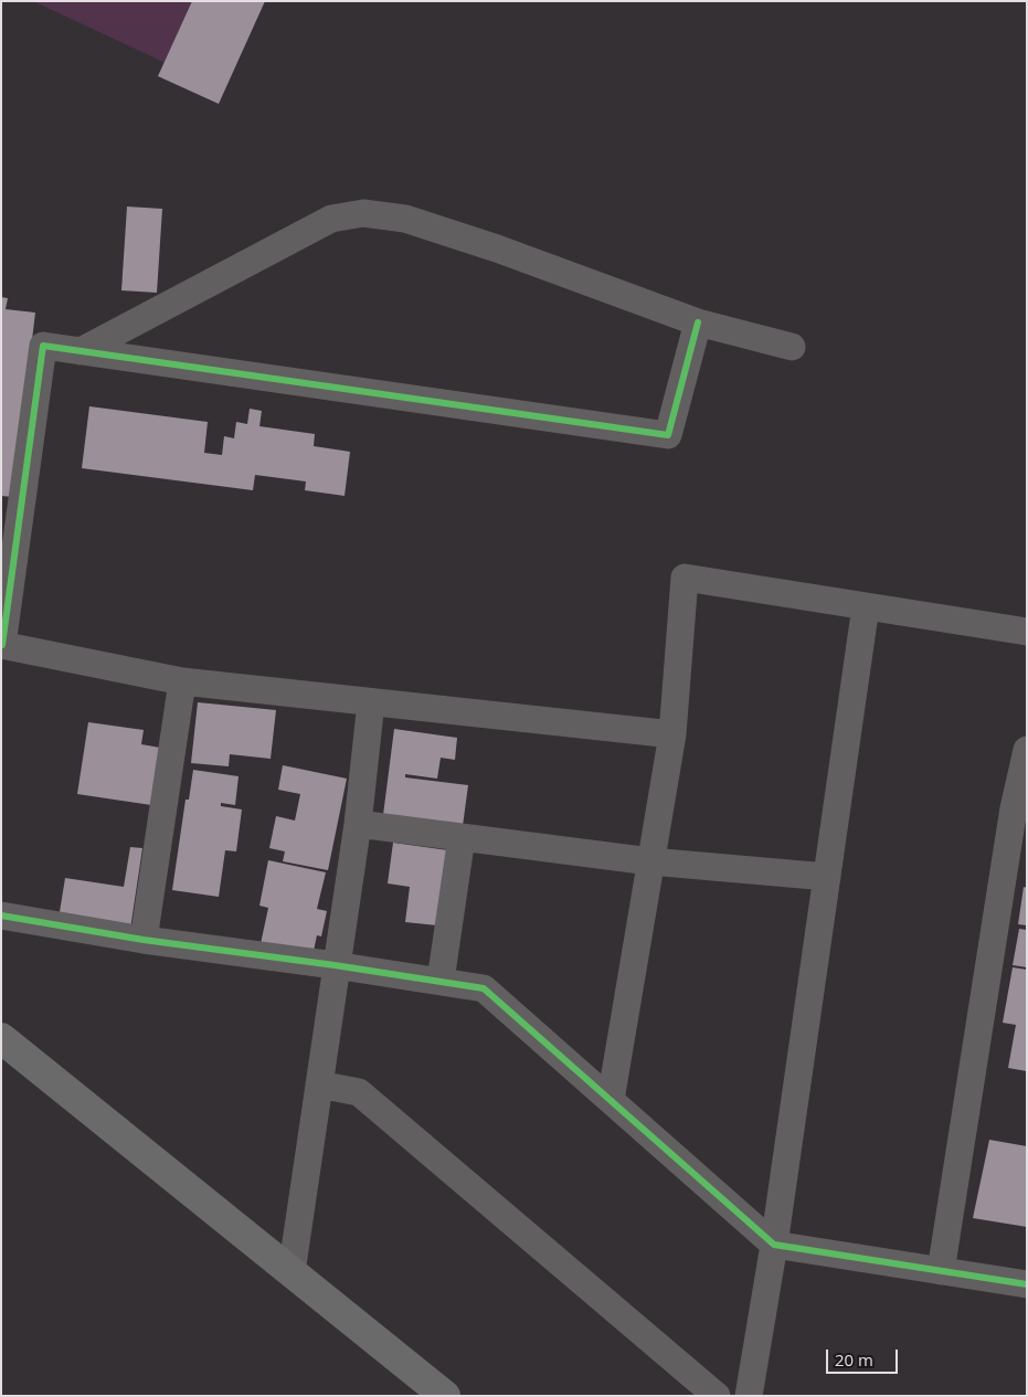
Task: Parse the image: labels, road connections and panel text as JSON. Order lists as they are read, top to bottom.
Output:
{
  "scale_bar": "20 m"
}
